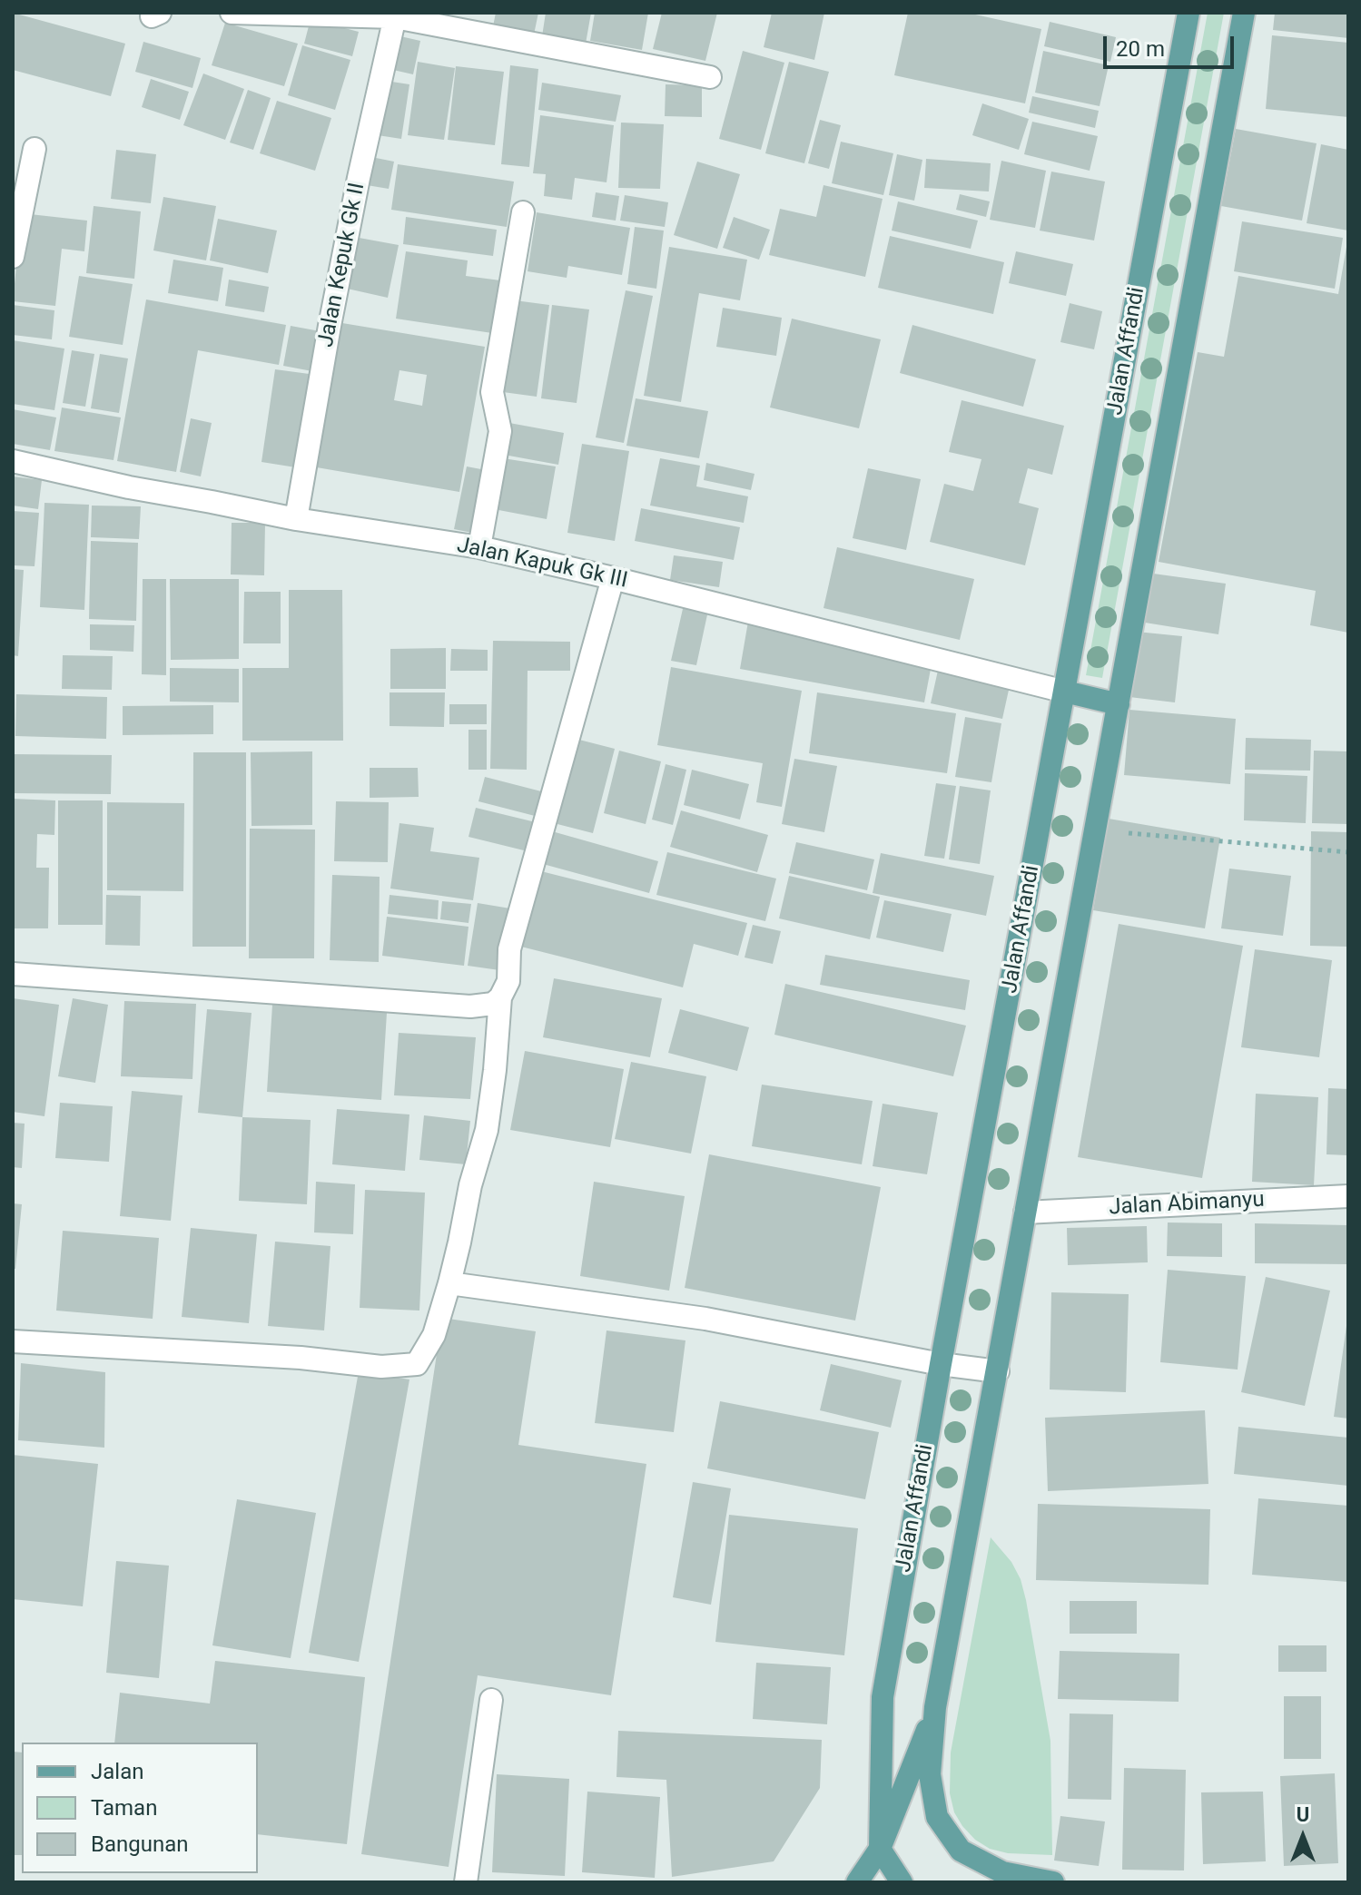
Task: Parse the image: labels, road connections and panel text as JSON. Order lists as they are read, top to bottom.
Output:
{
  "streets": {
    "main road": ["Jalan Affandi"],
    "street": ["Jalan Kepuk Gk II", "Jalan Kapuk Gk III", "Jalan Abimanyu"]
  },
  "crossings": [
    ["Jalan Kepuk Gk II", "Jalan Kapuk Gk III"],
    ["Jalan Affandi", "Jalan Kapuk Gk III"]
  ],
  "legend": ["Jalan", "Taman", "Bangunan"],
  "scale_bar": "20 m",
  "north": "top"
}
